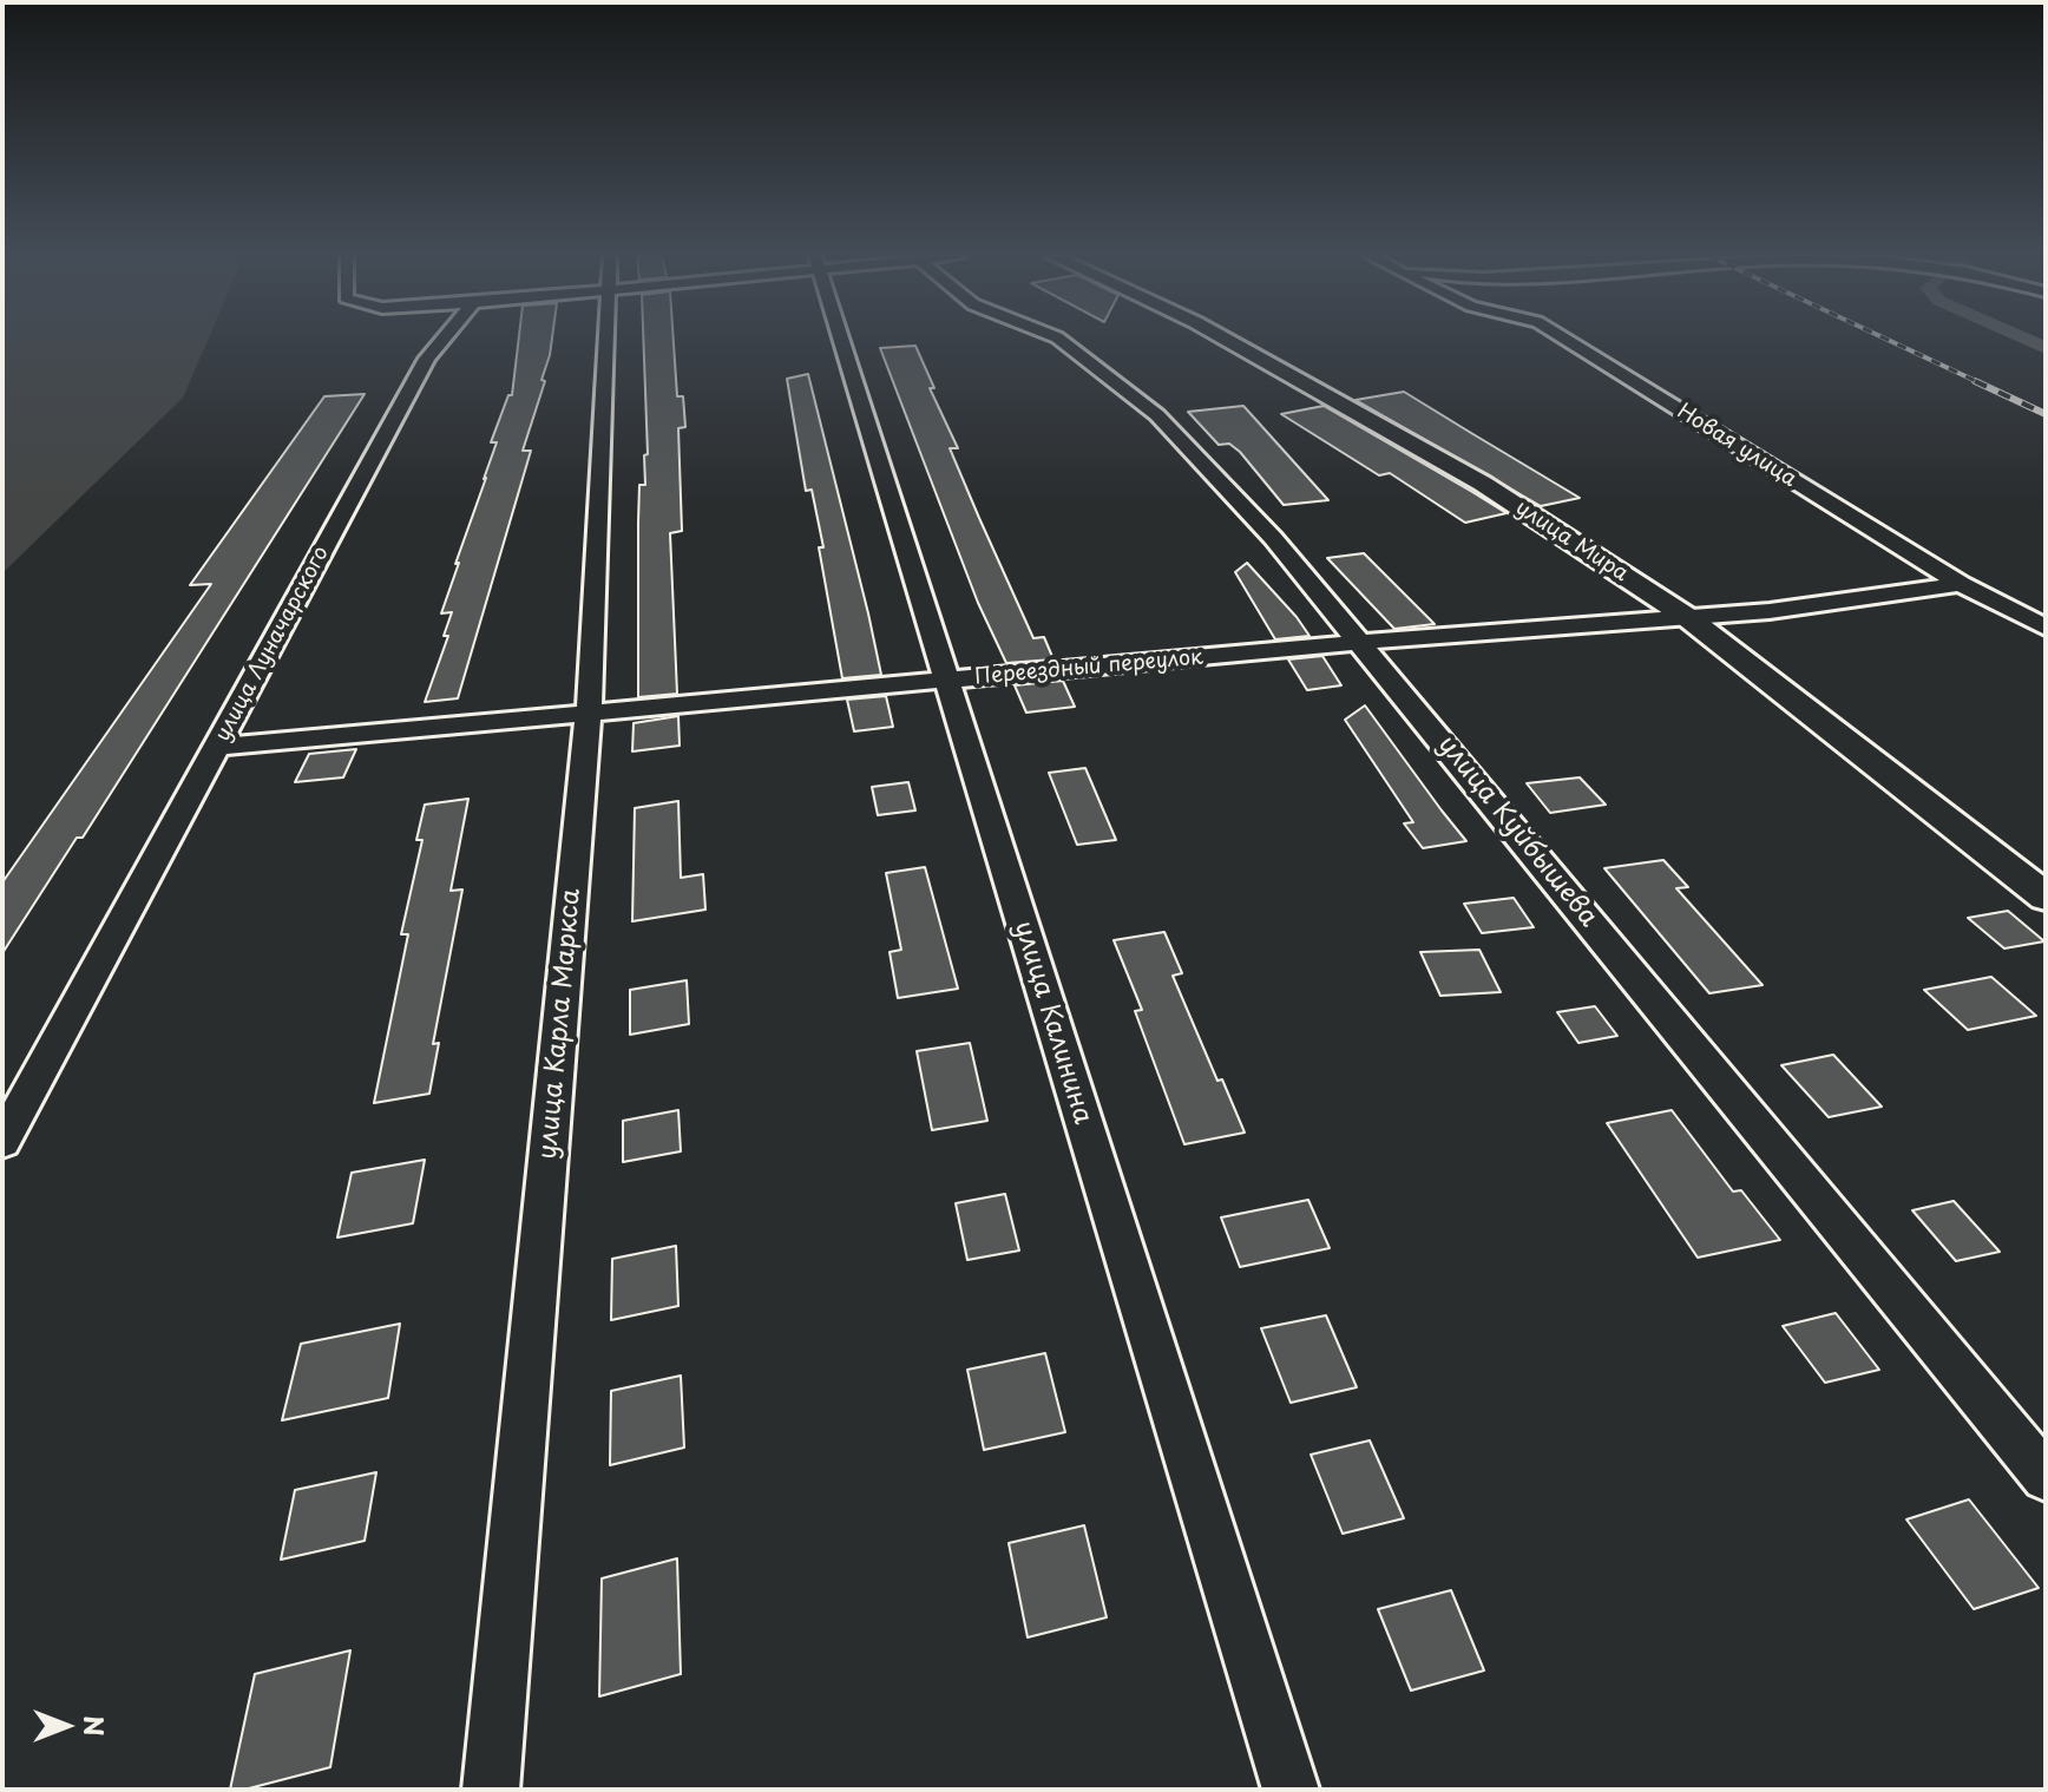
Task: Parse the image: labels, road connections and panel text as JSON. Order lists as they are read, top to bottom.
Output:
{
  "streets": {
    "street": [
      "Новая улица",
      "улица Мира",
      "улица Луначарского",
      "Переездный переулок",
      "улица Куйбышева",
      "улица Калинина",
      "улица Карла Маркса"
    ]
  },
  "crossings": [
    ["Новая улица", "Переездный переулок"],
    ["улица Мира", "Переездный переулок"],
    ["улица Луначарского", "Переездный переулок"],
    ["Переездный переулок", "улица Куйбышева"],
    ["Переездный переулок", "улица Калинина"],
    ["Переездный переулок", "улица Карла Маркса"]
  ],
  "north": "right"
}
